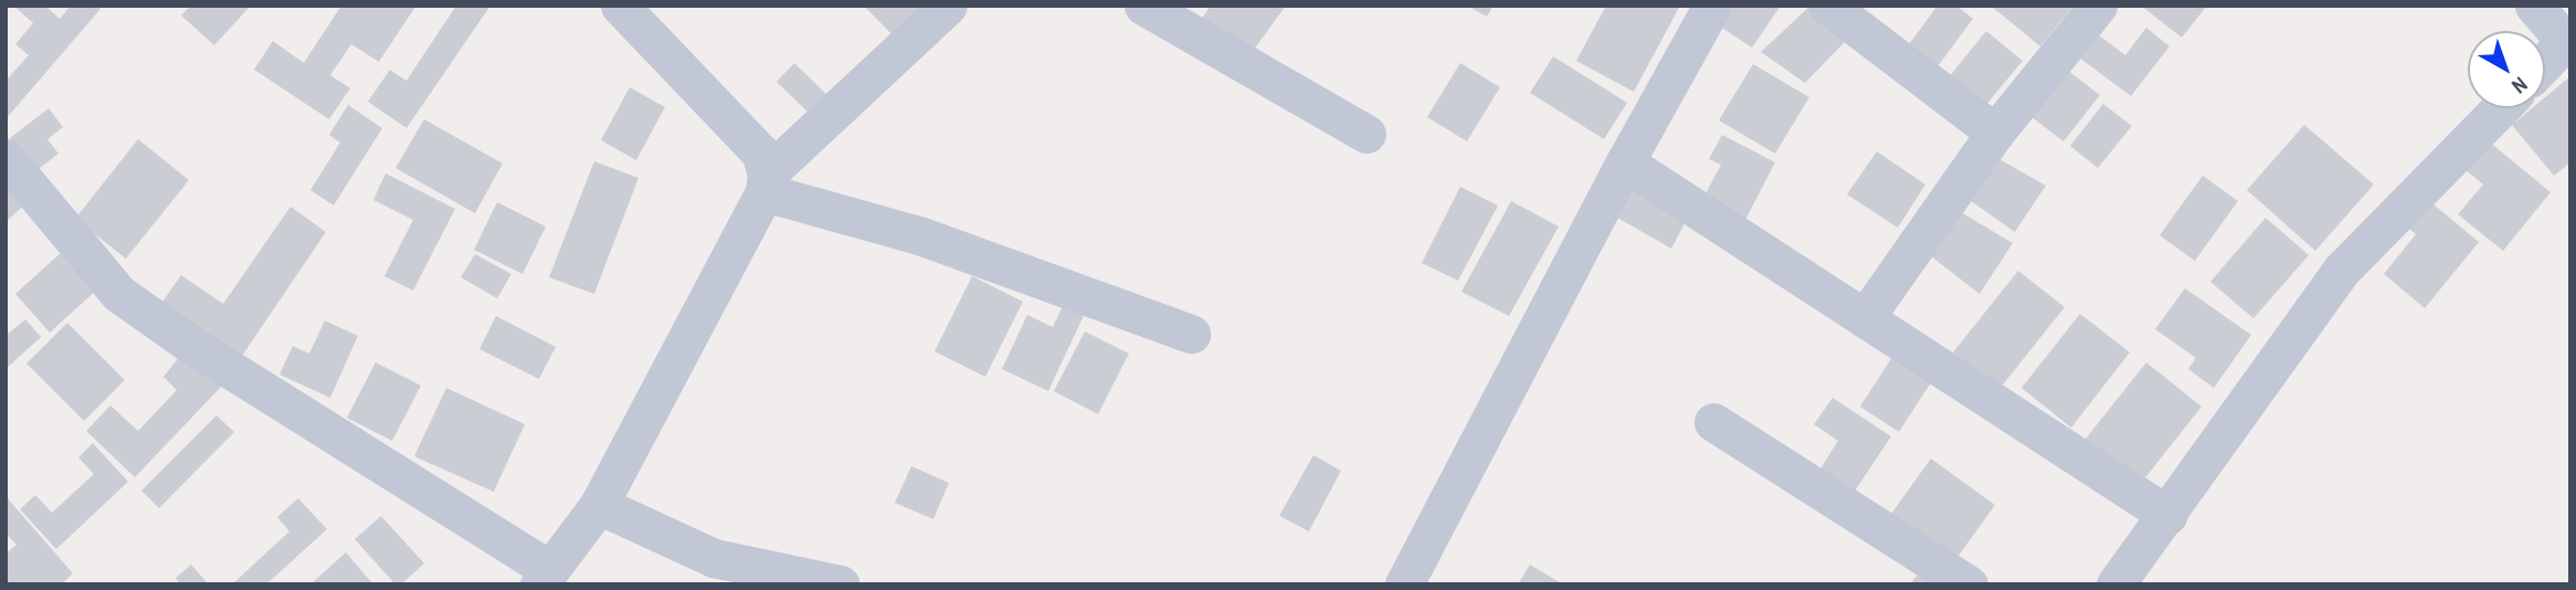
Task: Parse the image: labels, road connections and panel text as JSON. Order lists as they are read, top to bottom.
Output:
{
  "north": "bottom right"
}
